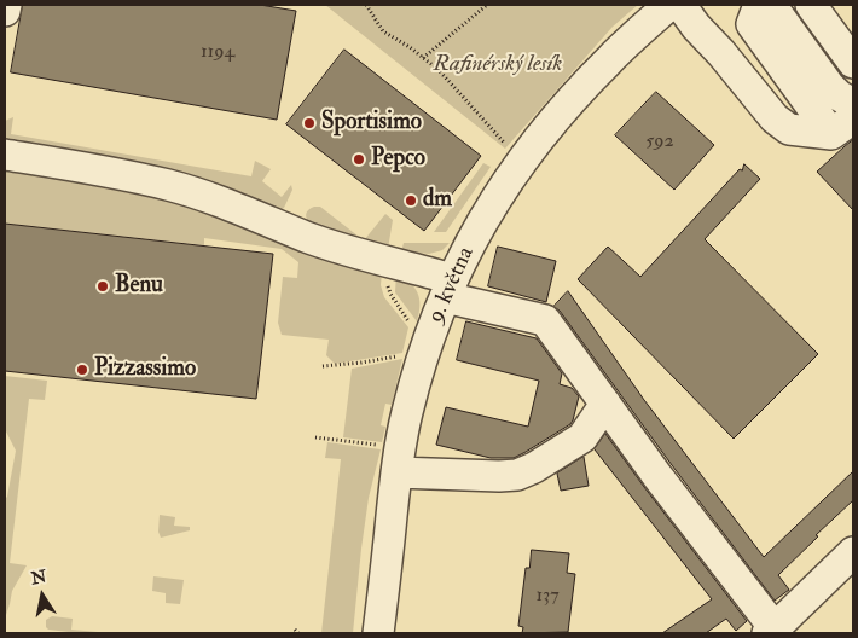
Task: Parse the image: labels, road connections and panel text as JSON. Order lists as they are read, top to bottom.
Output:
{
  "streets": {
    "street": ["9. května"]
  },
  "parks": ["Rafinérský lesík"],
  "places": [
    "Sportisimo",
    "Pepco",
    "dm",
    "Benu",
    "Pizzassimo"
  ],
  "house_numbers": ["1194", "592", "137"],
  "north": "top"
}
